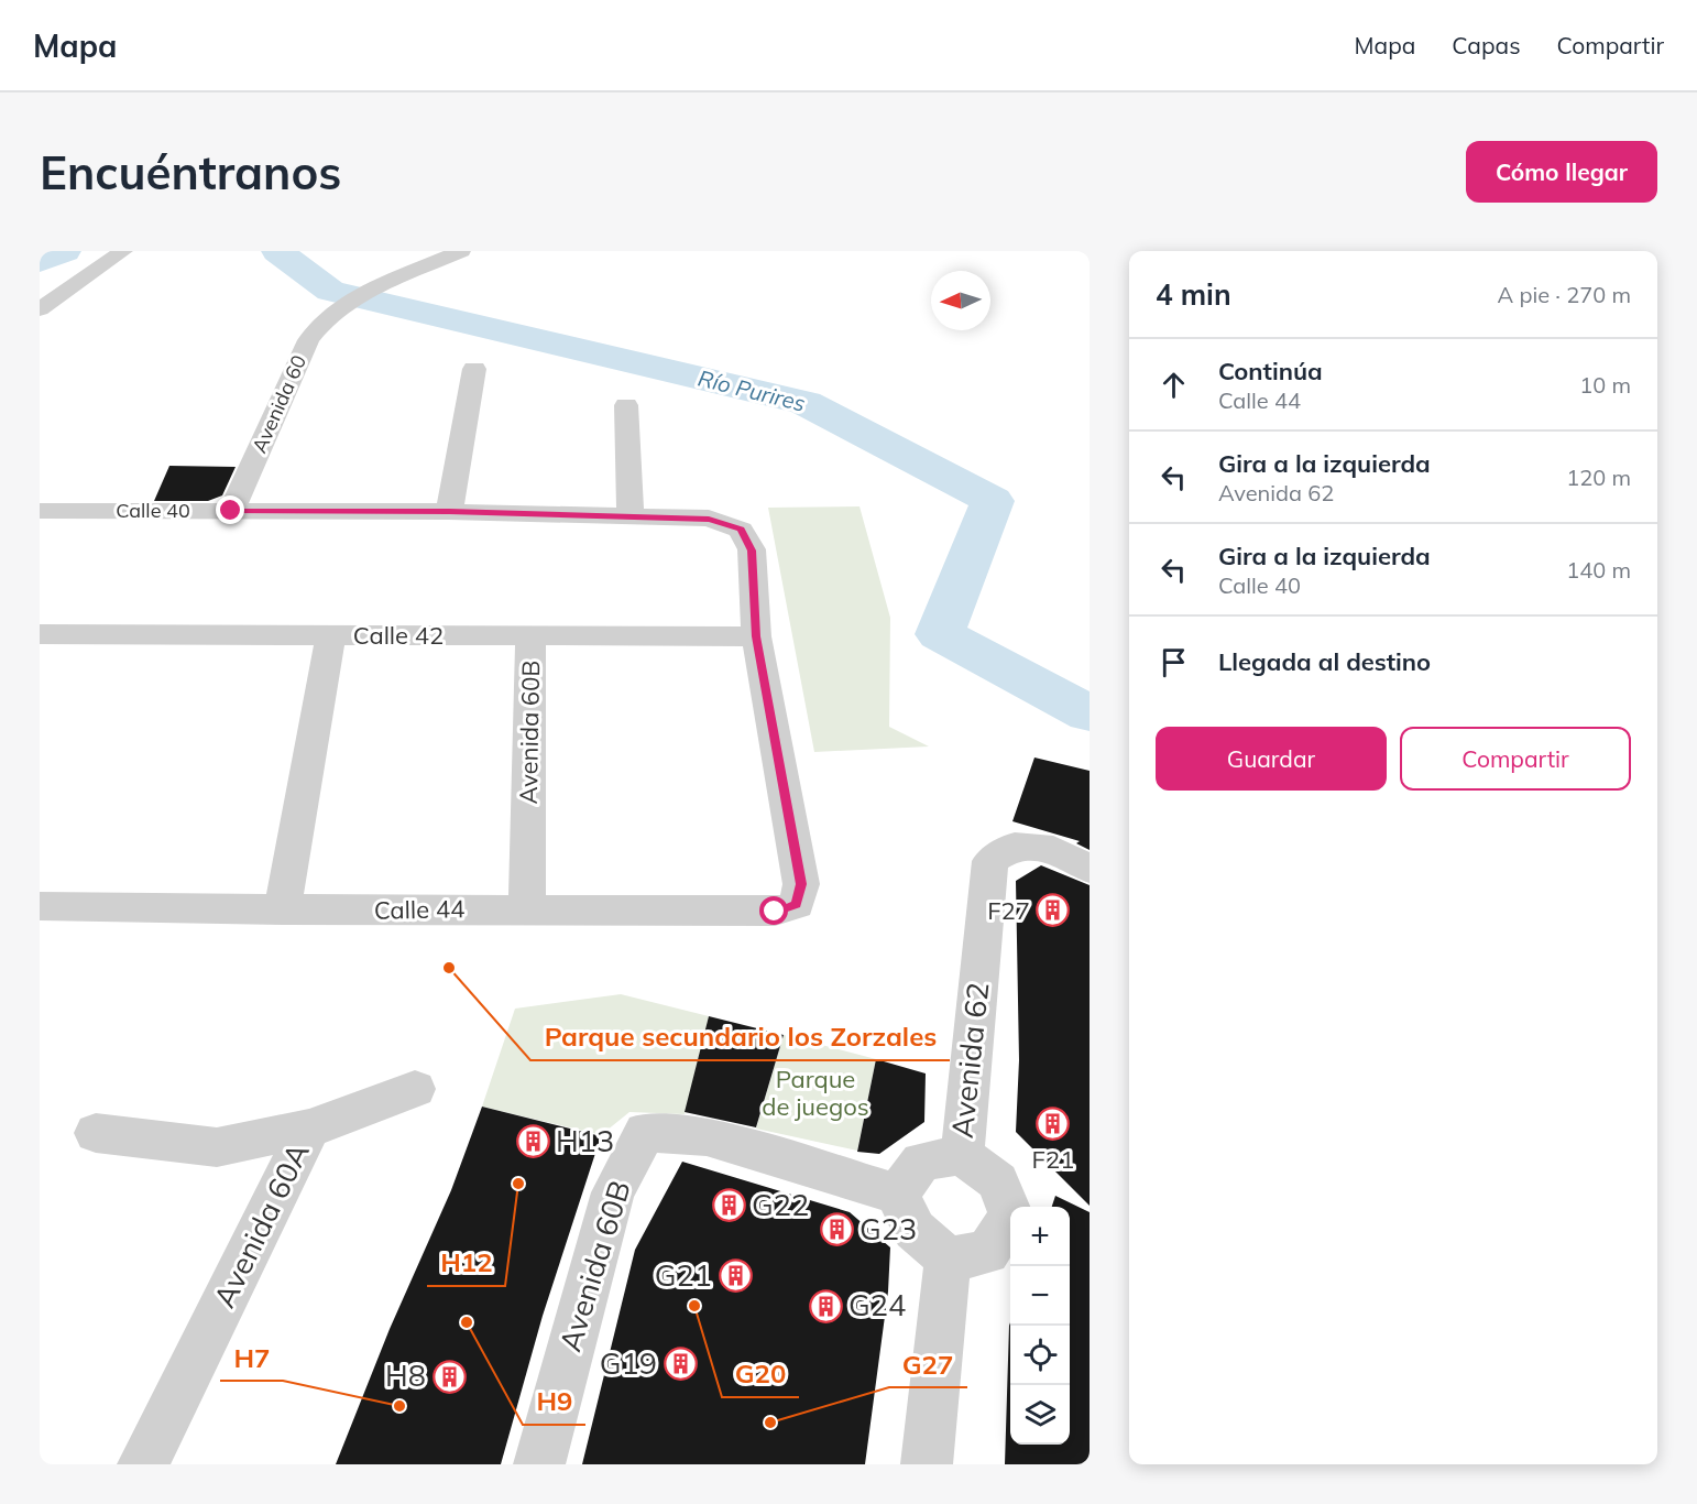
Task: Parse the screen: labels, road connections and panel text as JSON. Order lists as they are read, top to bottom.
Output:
{
  "streets": {
    "street": [
      "Avenida 60",
      "Calle 40",
      "Calle 42",
      "Avenida 60B",
      "Calle 44",
      "Avenida 62",
      "Avenida 60A"
    ]
  },
  "crossings": [
    ["Avenida 60", "Calle 40"],
    ["Calle 40", "Calle 42"],
    ["Calle 40", "Calle 44"],
    ["Calle 42", "Avenida 60B"],
    ["Calle 42", "Calle 44"],
    ["Avenida 60B", "Calle 44"],
    ["Avenida 60B", "Avenida 62"]
  ],
  "water": ["Río Purires"],
  "parks": ["Parque de juegos"],
  "places": {
    "building": [
      "F27",
      "F21",
      "H13",
      "G22",
      "G23",
      "G21",
      "G24",
      "G19",
      "H8"
    ],
    "other": [
      "Parque secundario los Zorzales",
      "H12",
      "G20",
      "H9",
      "H7",
      "G27"
    ]
  },
  "north": "left",
  "page": {
    "header": "Mapa",
    "nav": ["Mapa", "Capas", "Compartir"],
    "buttons": [
      "Cómo llegar",
      ["Guardar", "Compartir"]
    ],
    "title": "Encuéntranos",
    "heading": ["4 min", "A pie · 270 m"],
    "list": [
      ["Continúa", "Calle 44", "10 m"],
      ["Gira a la izquierda", "Avenida 62", "120 m"],
      ["Gira a la izquierda", "Calle 40", "140 m"],
      "Llegada al destino"
    ],
    "map_buttons": ["+", "−"]
  }
}
